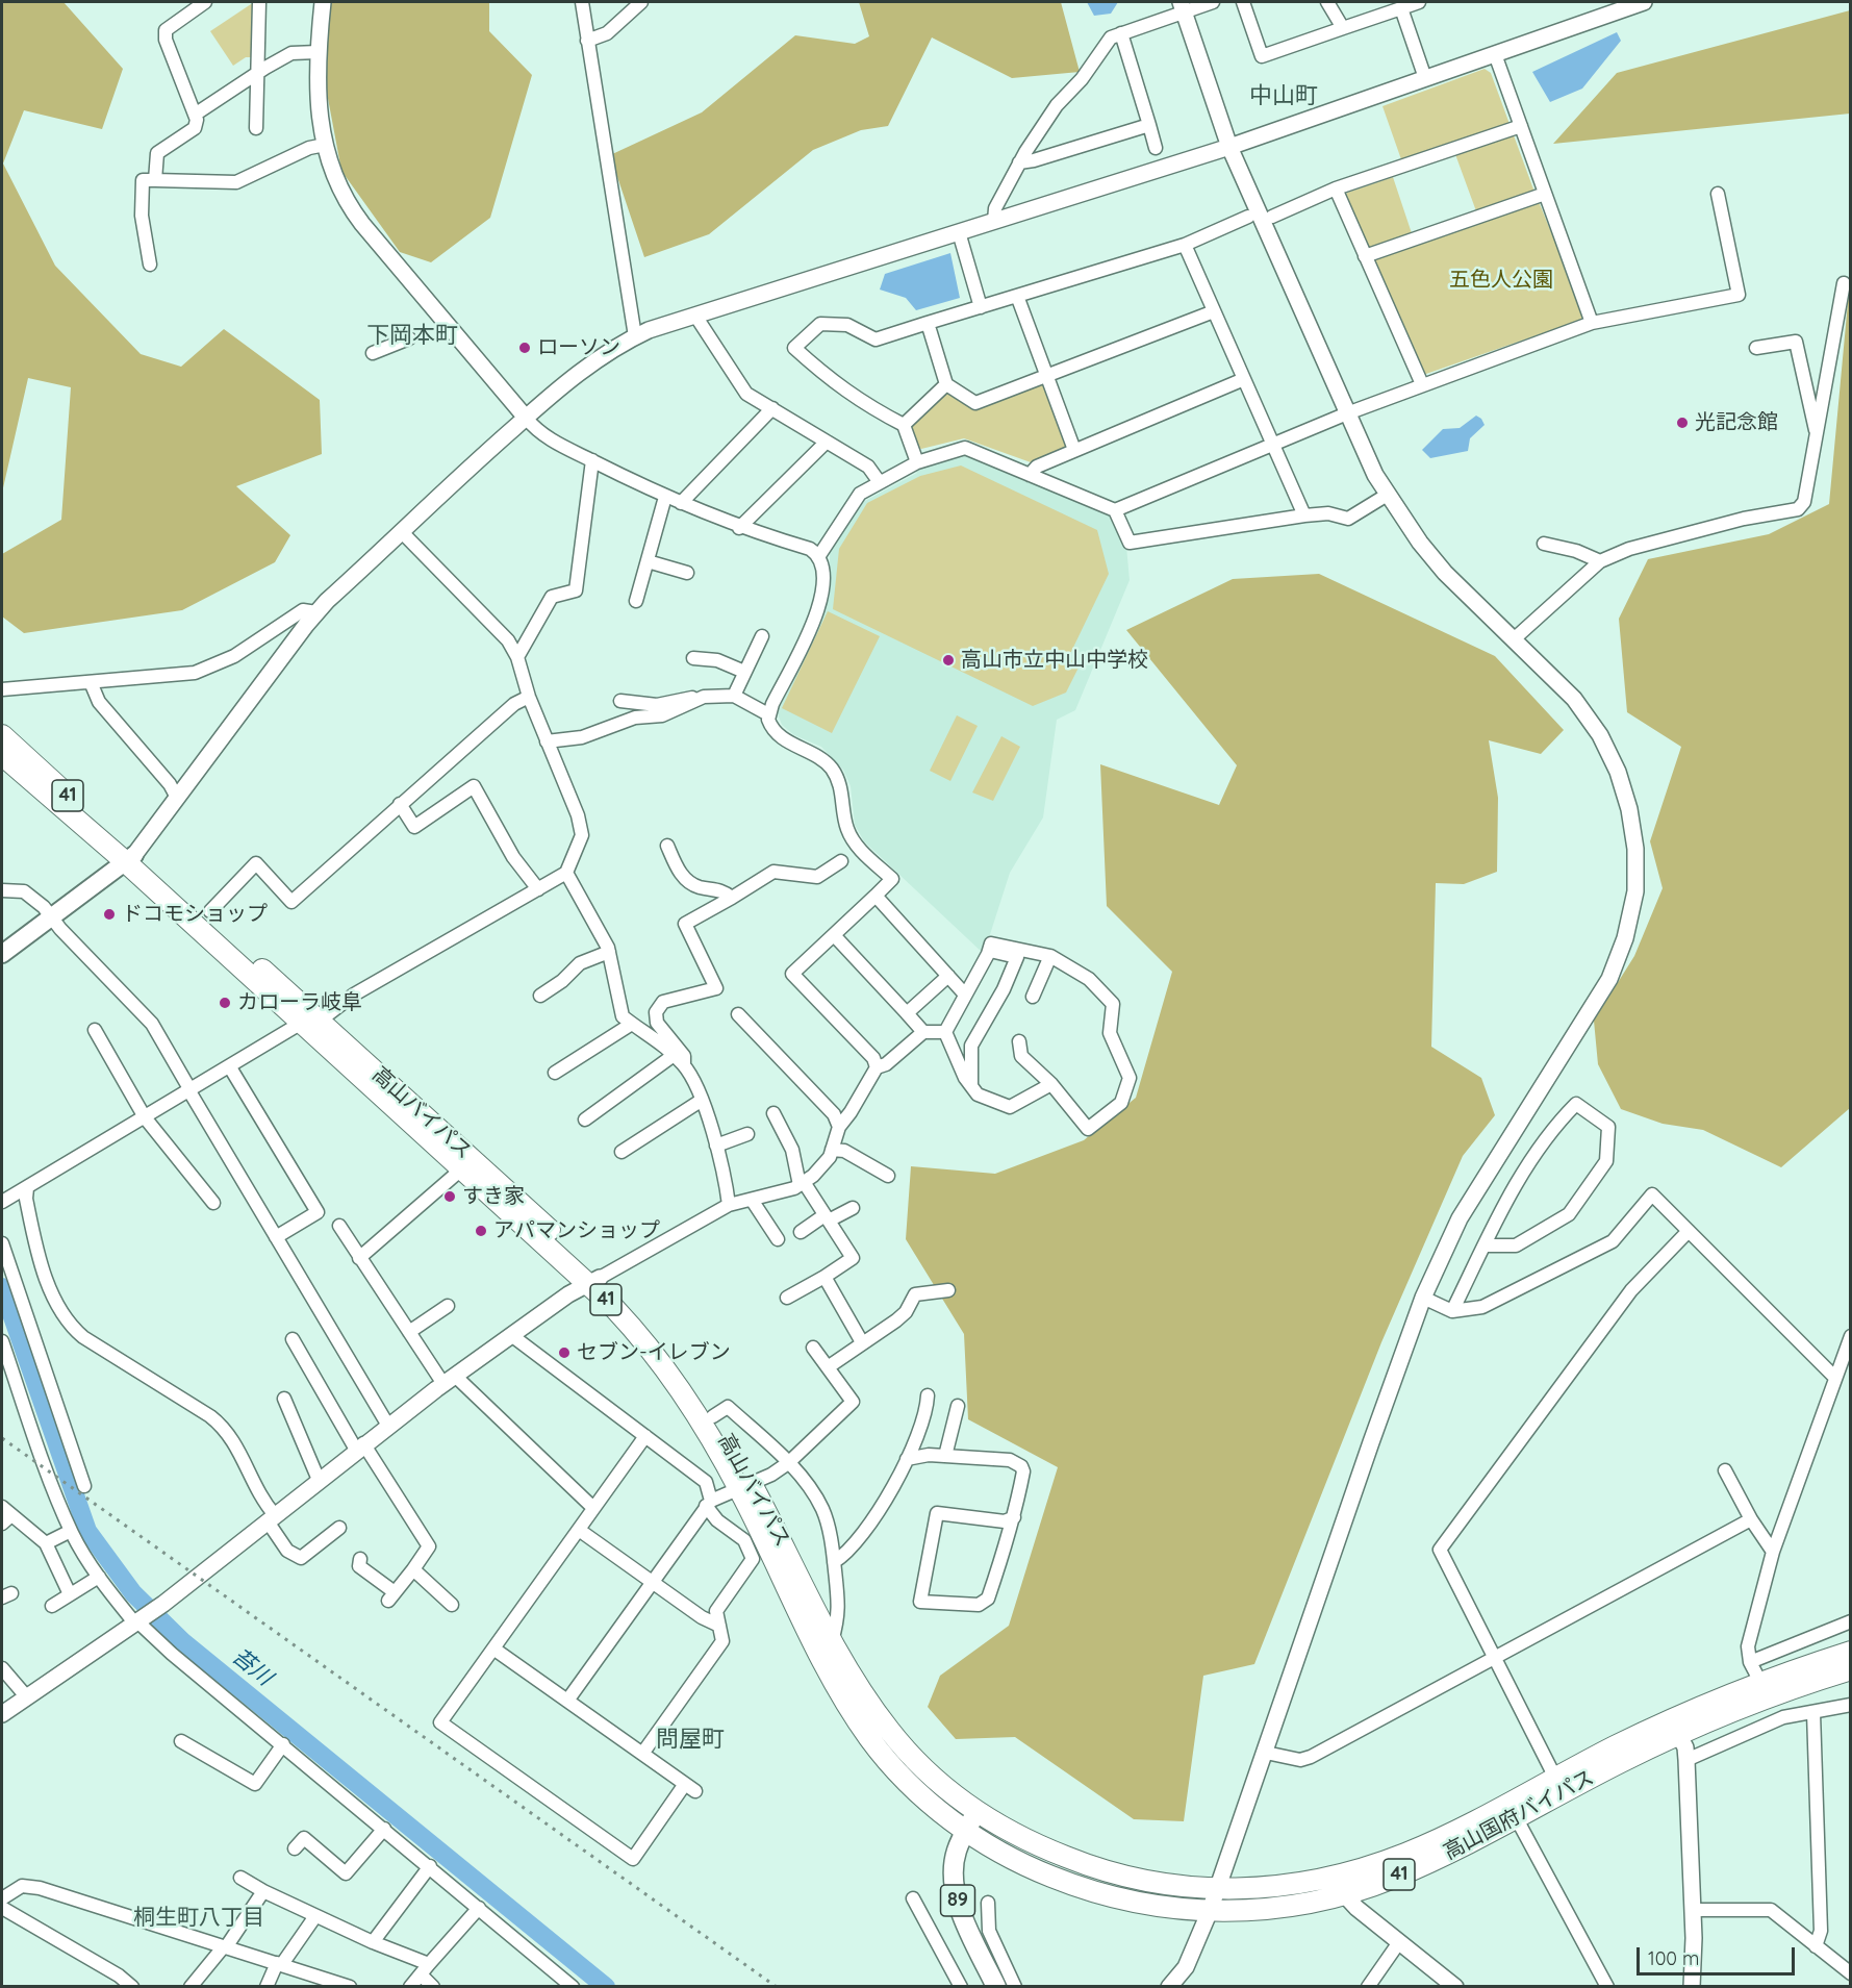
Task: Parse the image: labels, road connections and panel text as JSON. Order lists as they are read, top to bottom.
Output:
{
  "streets": {
    "highway": ["41", "高山バイパス", "高山国府バイパス"],
    "main road": ["89"]
  },
  "crossings": [
    ["41", "高山国府バイパス"],
    ["高山バイパス", "高山国府バイパス"],
    ["高山バイパス", "89"],
    ["高山国府バイパス", "89"]
  ],
  "districts": [
    "中山町",
    "下岡本町",
    "問屋町",
    "桐生町八丁目"
  ],
  "water": ["苔川"],
  "parks": ["五色人公園"],
  "places": [
    "ローソン",
    "光記念館",
    "高山市立中山中学校",
    "ドコモショップ",
    "カローラ岐阜",
    "すき家",
    "アパマンショップ",
    "セブン-イレブン"
  ],
  "scale_bar": "100 m"
}
